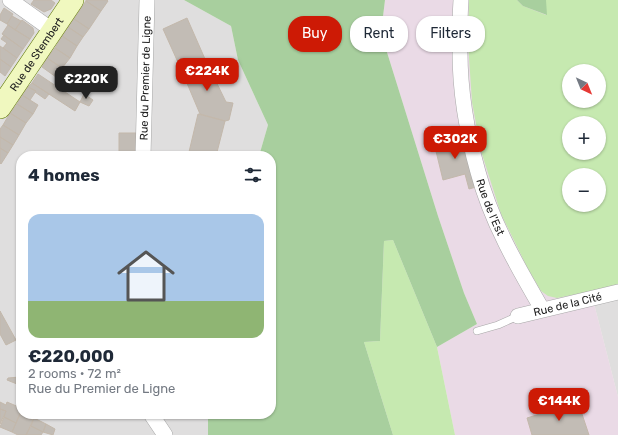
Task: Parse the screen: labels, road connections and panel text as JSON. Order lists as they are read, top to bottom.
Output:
{
  "streets": {
    "street": [
      "Rue de Stembert",
      "Rue du Premier de Ligne",
      "Rue de l'Est",
      "Rue de la Cité"
    ]
  },
  "crossings": [
    ["Rue de l'Est", "Rue de la Cité"]
  ],
  "north": "bottom right",
  "page": {
    "chip": ["Buy", "Rent", "Filters"],
    "price": [
      "€224K",
      "€220K",
      "€302K",
      "€144K"
    ],
    "map_buttons": ["+", "−"],
    "heading": "4 homes",
    "list": [
      {
        "name": "€220,000",
        "note": "2 rooms · 72 m² · Rue du Premier de Ligne"
      }
    ]
  }
}
